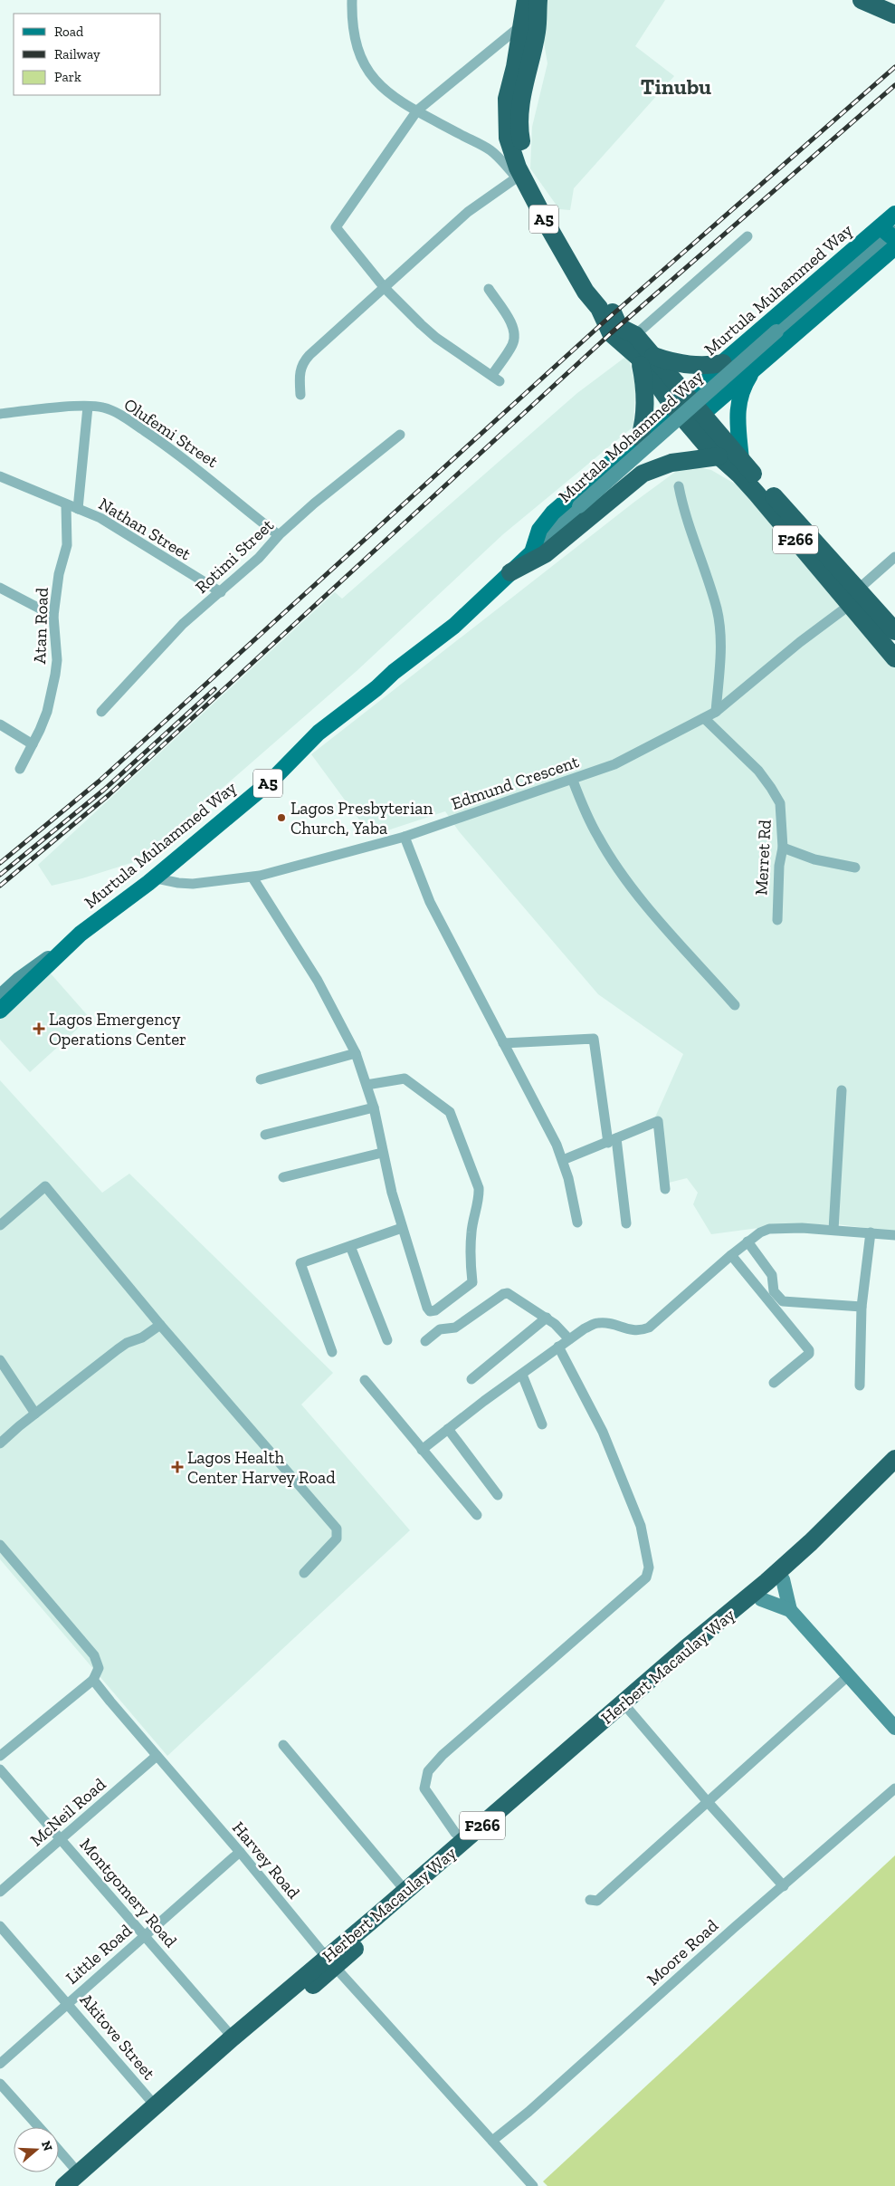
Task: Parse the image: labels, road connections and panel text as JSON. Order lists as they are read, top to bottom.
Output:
{
  "streets": {
    "highway": ["A5", "F266", "Herbert Macaulay Way"],
    "main road": ["Murtula Muhammed Way", "Murtala Mohammed Way"],
    "street": [
      "Olufemi Street",
      "Nathan Street",
      "Rotimi Street",
      "Atan Road",
      "Edmund Crescent",
      "Merret Rd",
      "McNeil Road",
      "Harvey Road",
      "Montgomery Road",
      "Moore Road",
      "Little Road",
      "Akitove Street"
    ]
  },
  "crossings": [
    ["A5", "Murtula Muhammed Way"],
    ["A5", "Murtala Mohammed Way"],
    ["A5", "F266"],
    ["Murtula Muhammed Way", "Murtala Mohammed Way"],
    ["Murtula Muhammed Way", "F266"],
    ["Murtula Muhammed Way", "Edmund Crescent"],
    ["Olufemi Street", "Rotimi Street"],
    ["Nathan Street", "Rotimi Street"],
    ["Nathan Street", "Atan Road"],
    ["F266", "Edmund Crescent"],
    ["Edmund Crescent", "Merret Rd"],
    ["Herbert Macaulay Way", "Harvey Road"],
    ["Herbert Macaulay Way", "Montgomery Road"],
    ["Herbert Macaulay Way", "Akitove Street"],
    ["McNeil Road", "Harvey Road"],
    ["McNeil Road", "Montgomery Road"],
    ["Harvey Road", "Moore Road"],
    ["Harvey Road", "Little Road"],
    ["Montgomery Road", "Little Road"],
    ["Little Road", "Akitove Street"]
  ],
  "districts": ["Tinubu"],
  "places": {
    "other": ["Lagos Presbyterian Church, Yaba"],
    "health": ["Lagos Emergency Operations Center", "Lagos Health Center Harvey Road"]
  },
  "legend": ["Road", "Railway", "Park"],
  "north": "right"
}
